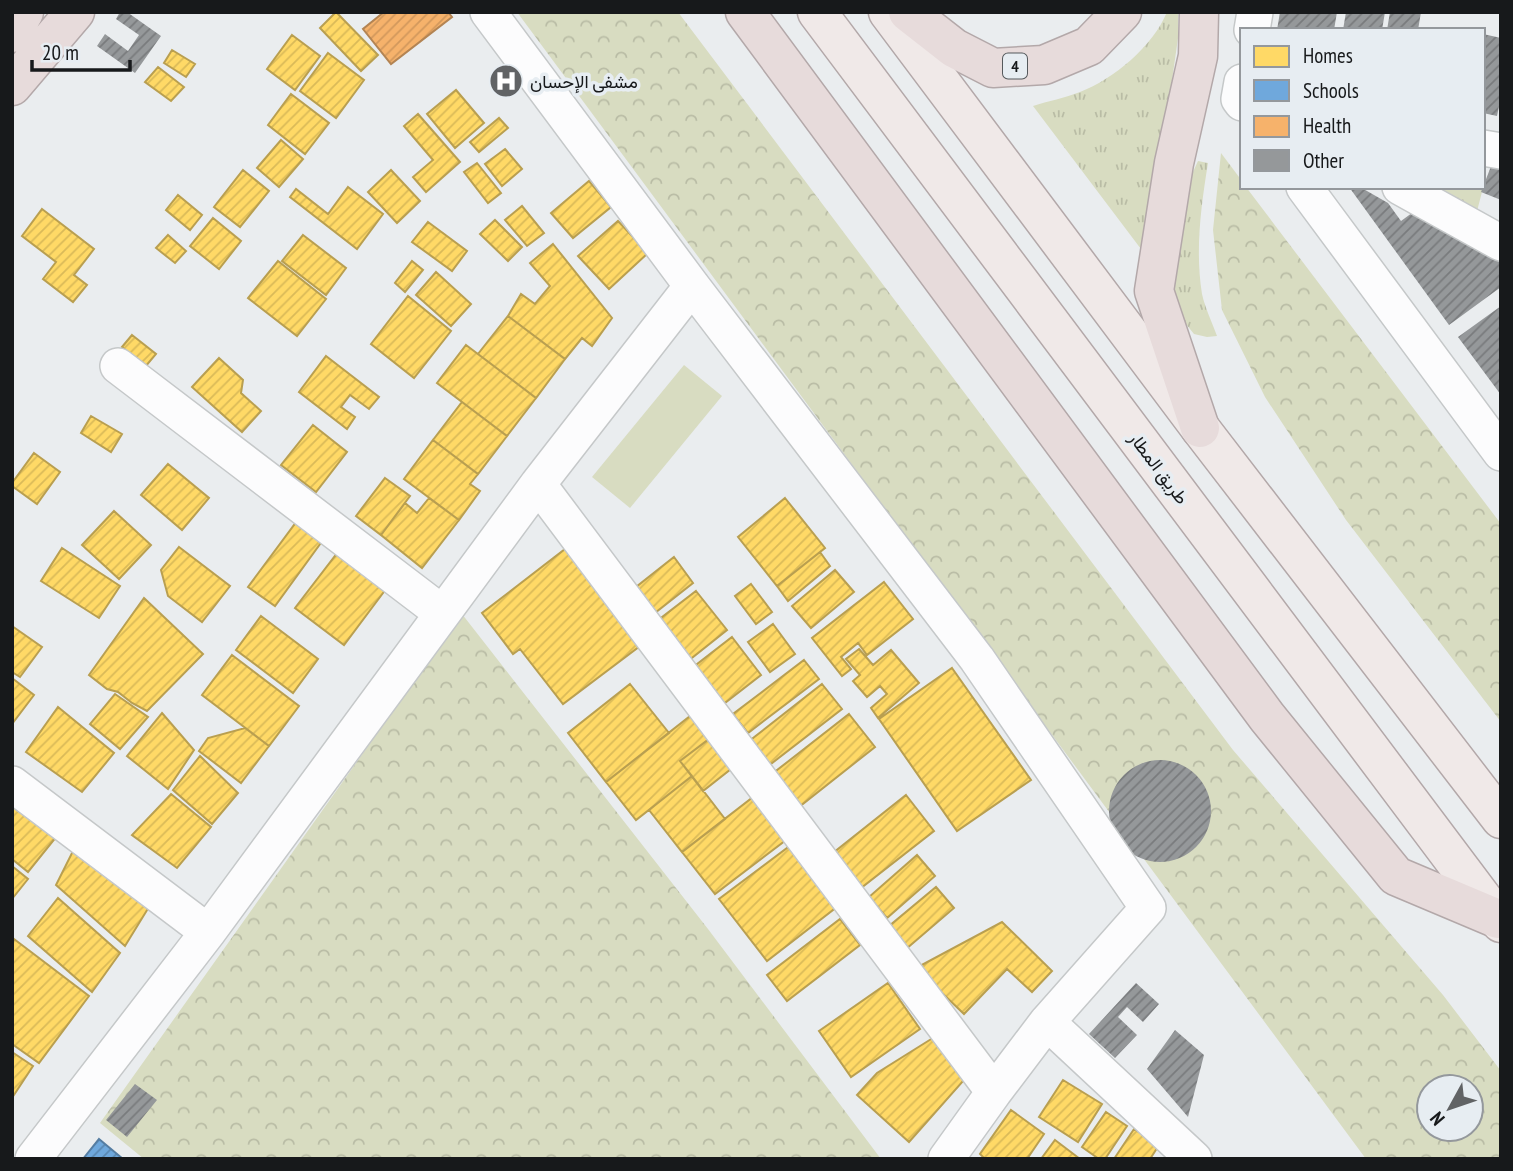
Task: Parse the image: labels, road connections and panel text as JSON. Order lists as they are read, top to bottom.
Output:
{
  "streets": {
    "highway": ["4"],
    "main road": ["طريق المطار"]
  },
  "places": {
    "hospital": ["مشفى الإحسان"]
  },
  "legend": [
    "Homes",
    "Schools",
    "Health",
    "Other"
  ],
  "scale_bar": "20 m",
  "north": "bottom left"
}
